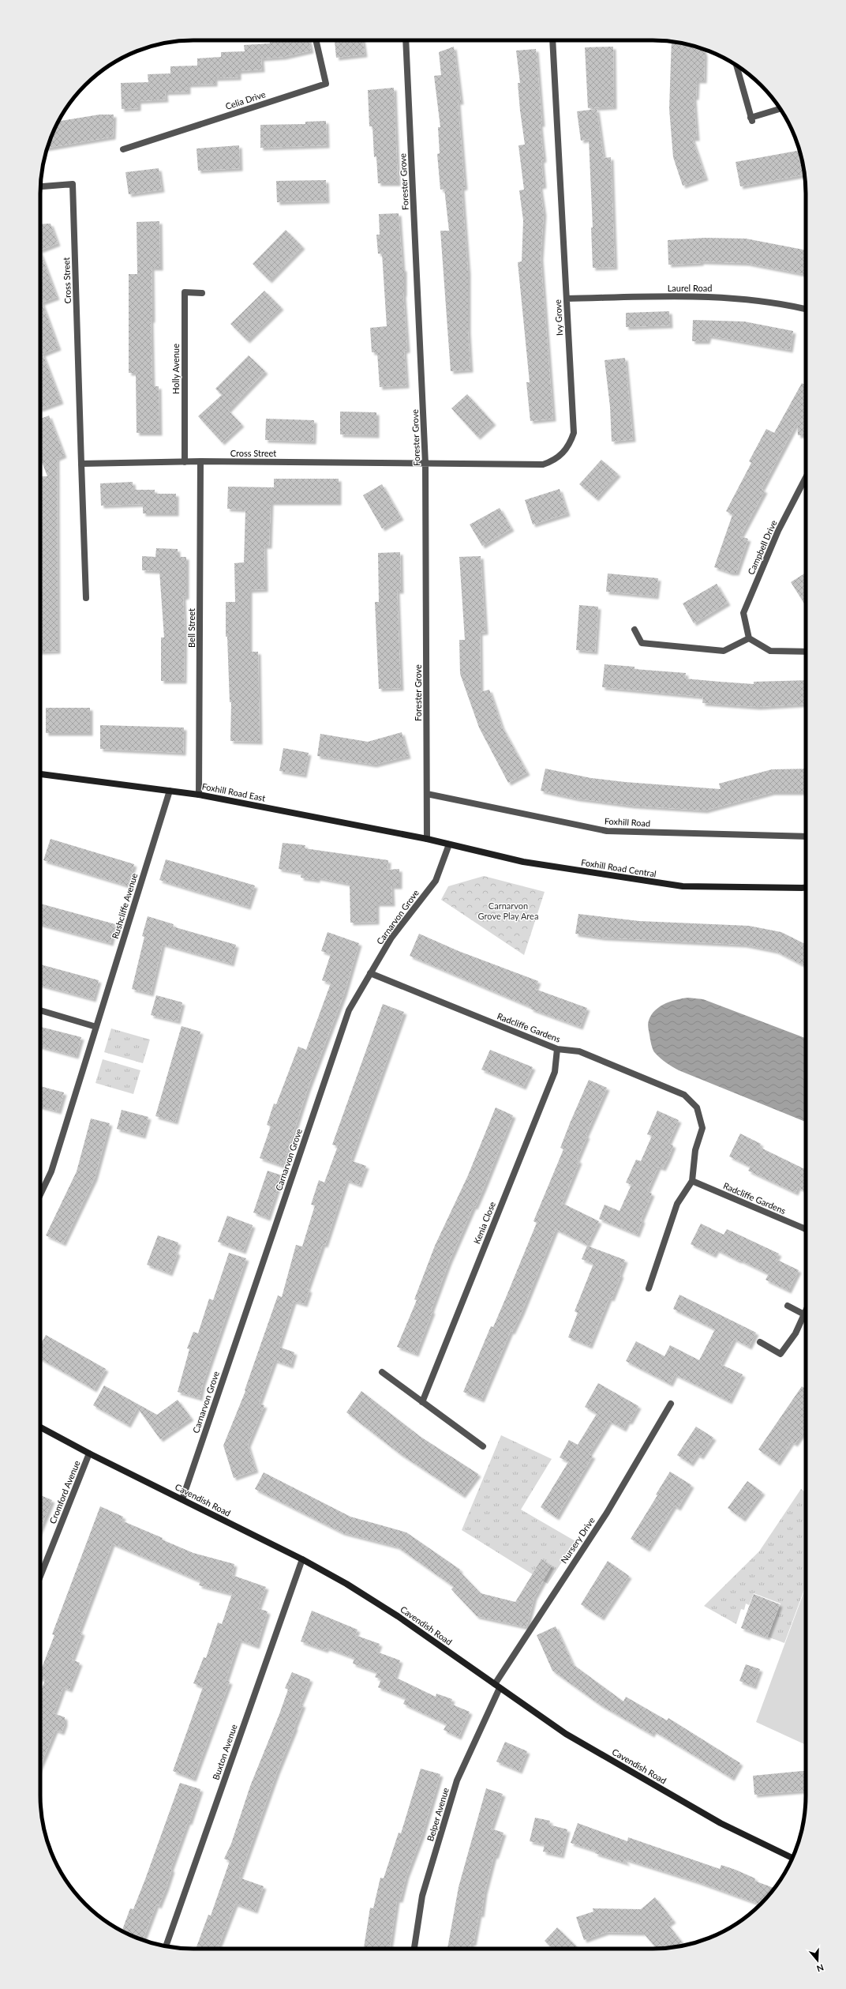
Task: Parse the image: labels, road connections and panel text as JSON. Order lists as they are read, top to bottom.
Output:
{
  "streets": {
    "street": [
      "Celia Drive",
      "Forester Grove",
      "Cross Street",
      "Laurel Road",
      "Ivy Grove",
      "Holly Avenue",
      "Campbell Drive",
      "Bell Street",
      "Foxhill Road East",
      "Foxhill Road",
      "Foxhill Road Central",
      "Rushcliffe Avenue",
      "Carnarvon Grove",
      "Radcliffe Gardens",
      "Kenia Close",
      "Cromford Avenue",
      "Cavendish Road",
      "Nursery Drive",
      "Buxton Avenue",
      "Belper Avenue"
    ]
  },
  "crossings": [
    ["Forester Grove", "Cross Street"],
    ["Forester Grove", "Ivy Grove"],
    ["Forester Grove", "Foxhill Road East"],
    ["Forester Grove", "Foxhill Road"],
    ["Forester Grove", "Foxhill Road Central"],
    ["Cross Street", "Ivy Grove"],
    ["Cross Street", "Holly Avenue"],
    ["Cross Street", "Bell Street"],
    ["Laurel Road", "Ivy Grove"],
    ["Bell Street", "Foxhill Road East"],
    ["Foxhill Road East", "Foxhill Road Central"],
    ["Foxhill Road East", "Rushcliffe Avenue"],
    ["Foxhill Road Central", "Carnarvon Grove"],
    ["Carnarvon Grove", "Radcliffe Gardens"],
    ["Carnarvon Grove", "Cavendish Road"],
    ["Radcliffe Gardens", "Kenia Close"],
    ["Cromford Avenue", "Cavendish Road"],
    ["Cavendish Road", "Nursery Drive"],
    ["Cavendish Road", "Buxton Avenue"],
    ["Cavendish Road", "Belper Avenue"],
    ["Nursery Drive", "Belper Avenue"]
  ],
  "parks": ["Carnarvon Grove Play Area"],
  "north": "bottom"
}
